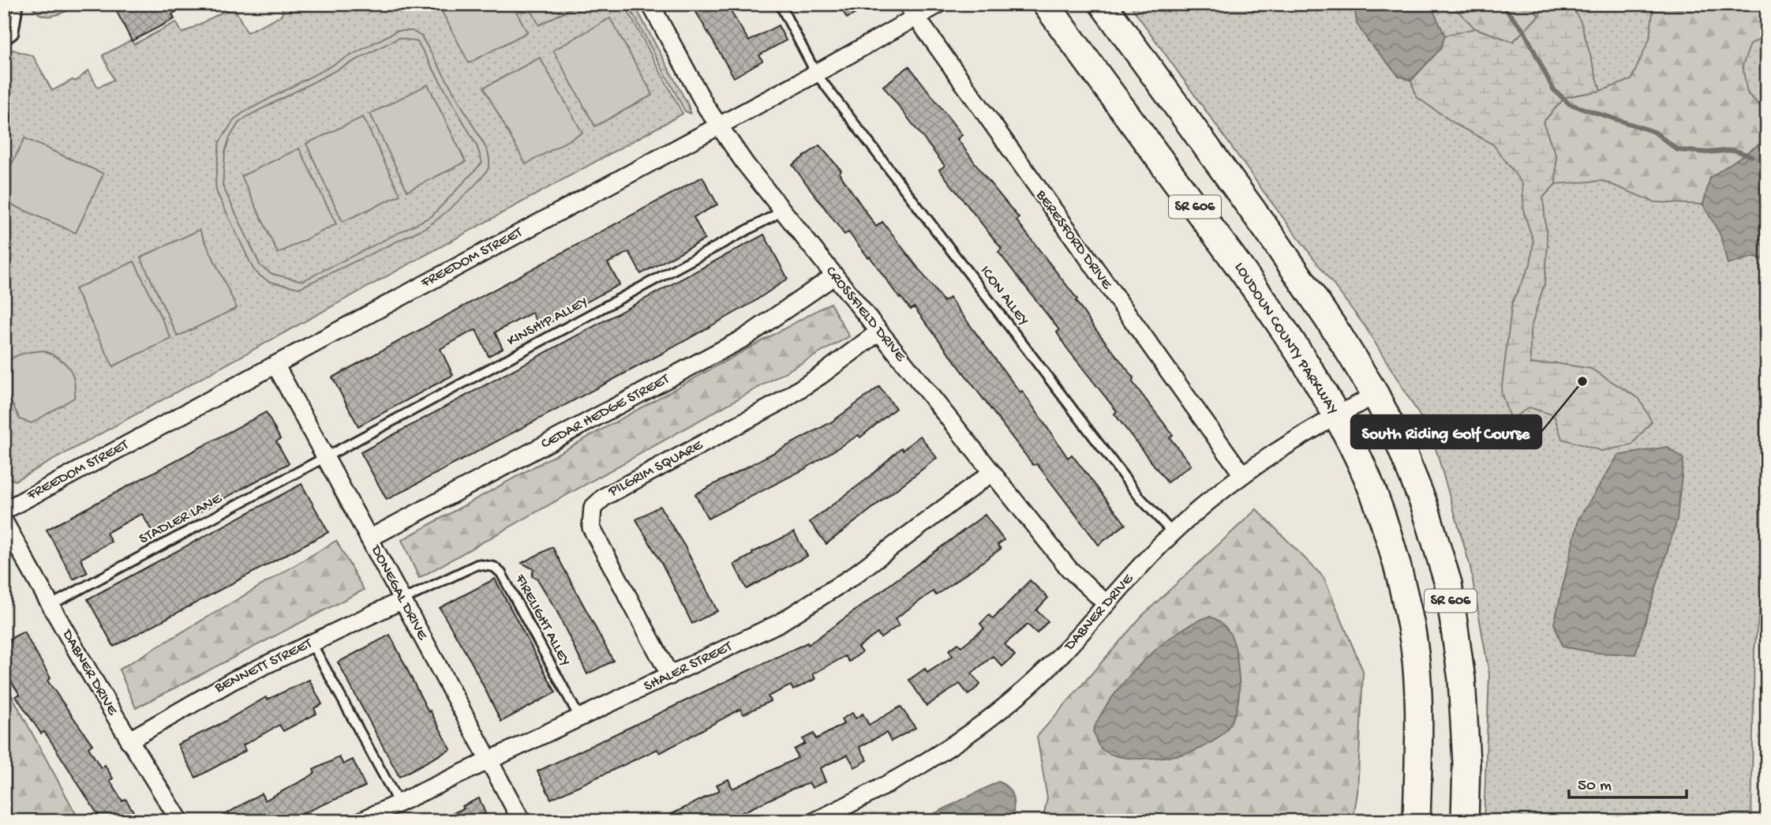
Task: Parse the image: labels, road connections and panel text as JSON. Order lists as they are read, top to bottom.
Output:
{
  "streets": {
    "main road": ["SR 606", "LOUDOUN COUNTY PARKWAY"],
    "street": [
      "BERESFORD DRIVE",
      "FREEDOM STREET",
      "CROSSFIELD DRIVE",
      "CEDAR HEDGE STREET",
      "PILGRIM SQUARE",
      "DONEGAL DRIVE",
      "DABNER DRIVE",
      "BENNETT STREET",
      "SHALER STREET"
    ],
    "lane": [
      "ICON ALLEY",
      "KINSHIP ALLEY",
      "STADLER LANE",
      "FIRELIGHT ALLEY"
    ]
  },
  "crossings": [
    ["SR 606", "DABNER DRIVE"],
    ["BERESFORD DRIVE", "FREEDOM STREET"],
    ["BERESFORD DRIVE", "DABNER DRIVE"],
    ["FREEDOM STREET", "ICON ALLEY"],
    ["FREEDOM STREET", "CROSSFIELD DRIVE"],
    ["FREEDOM STREET", "DONEGAL DRIVE"],
    ["ICON ALLEY", "DABNER DRIVE"],
    ["CROSSFIELD DRIVE", "KINSHIP ALLEY"],
    ["CROSSFIELD DRIVE", "CEDAR HEDGE STREET"],
    ["CROSSFIELD DRIVE", "PILGRIM SQUARE"],
    ["CROSSFIELD DRIVE", "DABNER DRIVE"],
    ["CROSSFIELD DRIVE", "SHALER STREET"],
    ["KINSHIP ALLEY", "STADLER LANE"],
    ["KINSHIP ALLEY", "DONEGAL DRIVE"],
    ["LOUDOUN COUNTY PARKWAY", "DABNER DRIVE"],
    ["CEDAR HEDGE STREET", "DONEGAL DRIVE"],
    ["PILGRIM SQUARE", "SHALER STREET"],
    ["STADLER LANE", "DONEGAL DRIVE"],
    ["STADLER LANE", "DABNER DRIVE"],
    ["DONEGAL DRIVE", "FIRELIGHT ALLEY"],
    ["DONEGAL DRIVE", "BENNETT STREET"],
    ["DONEGAL DRIVE", "SHALER STREET"],
    ["DABNER DRIVE", "BENNETT STREET"],
    ["FIRELIGHT ALLEY", "BENNETT STREET"],
    ["FIRELIGHT ALLEY", "SHALER STREET"]
  ],
  "places": ["South Riding Golf Course"],
  "scale_bar": "50 m"
}
